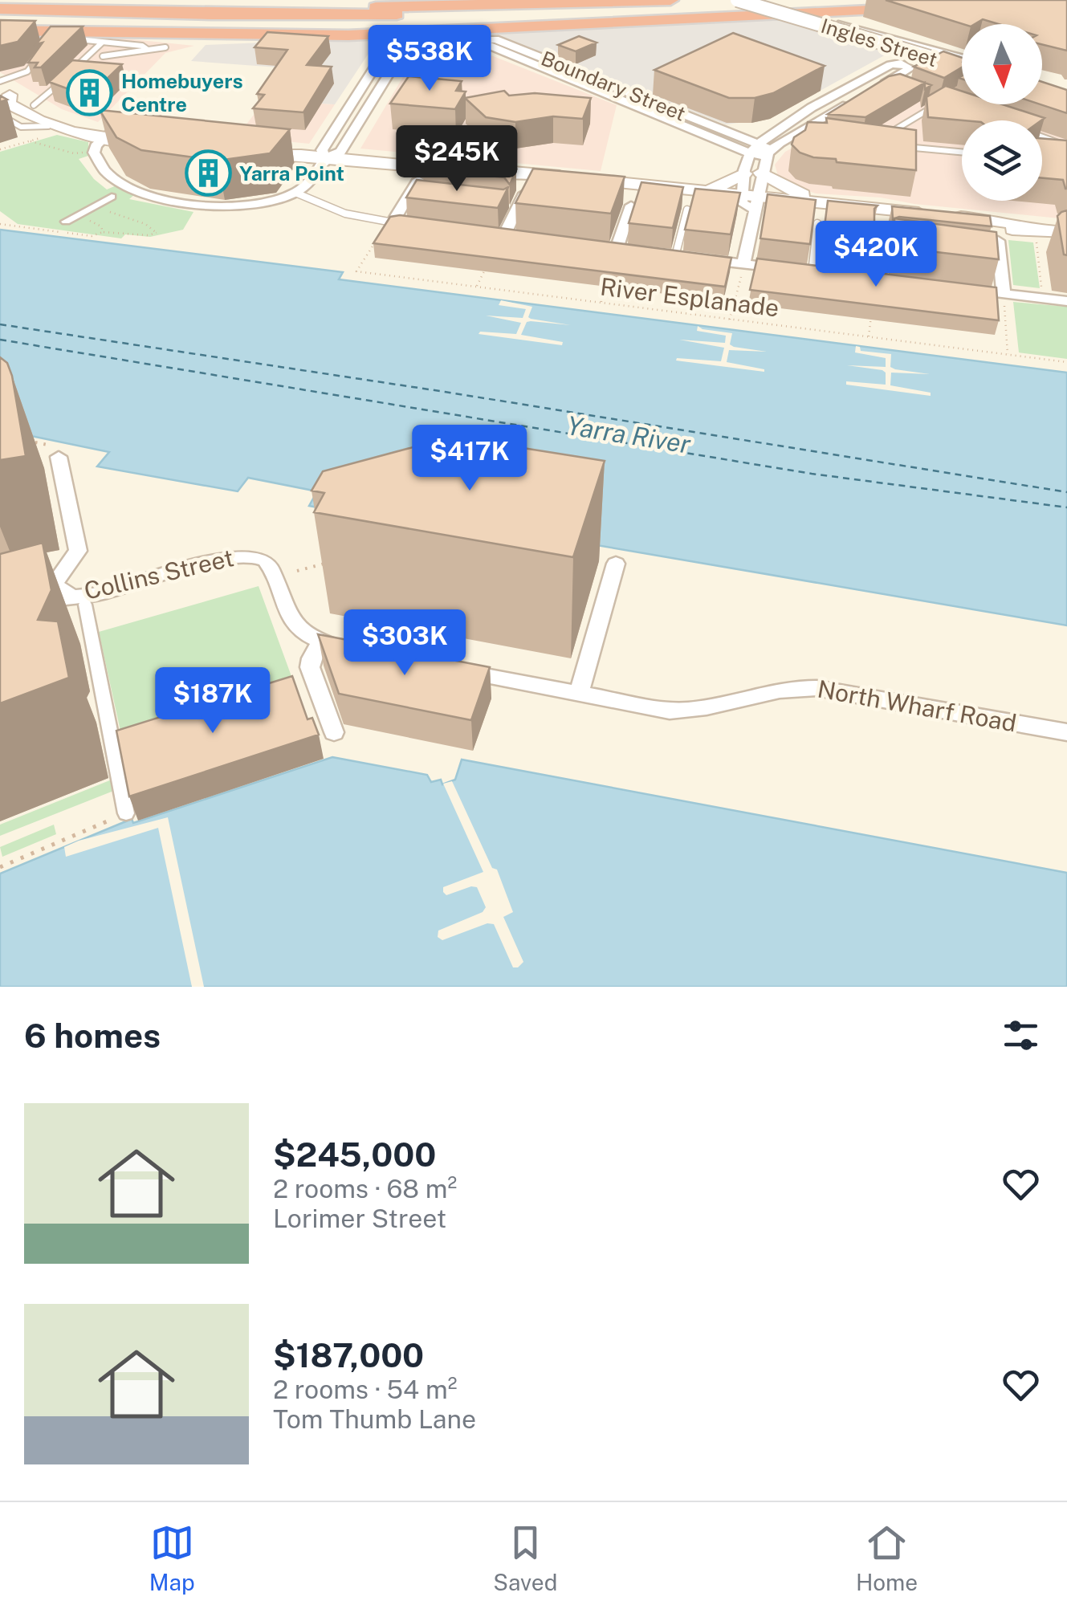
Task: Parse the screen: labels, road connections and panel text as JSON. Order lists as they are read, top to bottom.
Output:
{
  "streets": {
    "street": [
      "Ingles Street",
      "Boundary Street",
      "Collins Street",
      "North Wharf Road"
    ],
    "path": ["River Esplanade"]
  },
  "water": ["Yarra River"],
  "places": {
    "building": ["Homebuyers Centre", "Yarra Point"]
  },
  "north": "bottom",
  "page": {
    "price": [
      "$538K",
      "$245K",
      "$420K",
      "$417K",
      "$303K",
      "$187K"
    ],
    "heading": "6 homes",
    "list": [
      {
        "name": "$245,000",
        "note": "2 rooms · 68 m² · Lorimer Street"
      },
      {
        "name": "$187,000",
        "note": "2 rooms · 54 m² · Tom Thumb Lane"
      }
    ],
    "tabs": ["Map", "Saved", "Home"]
  }
}
